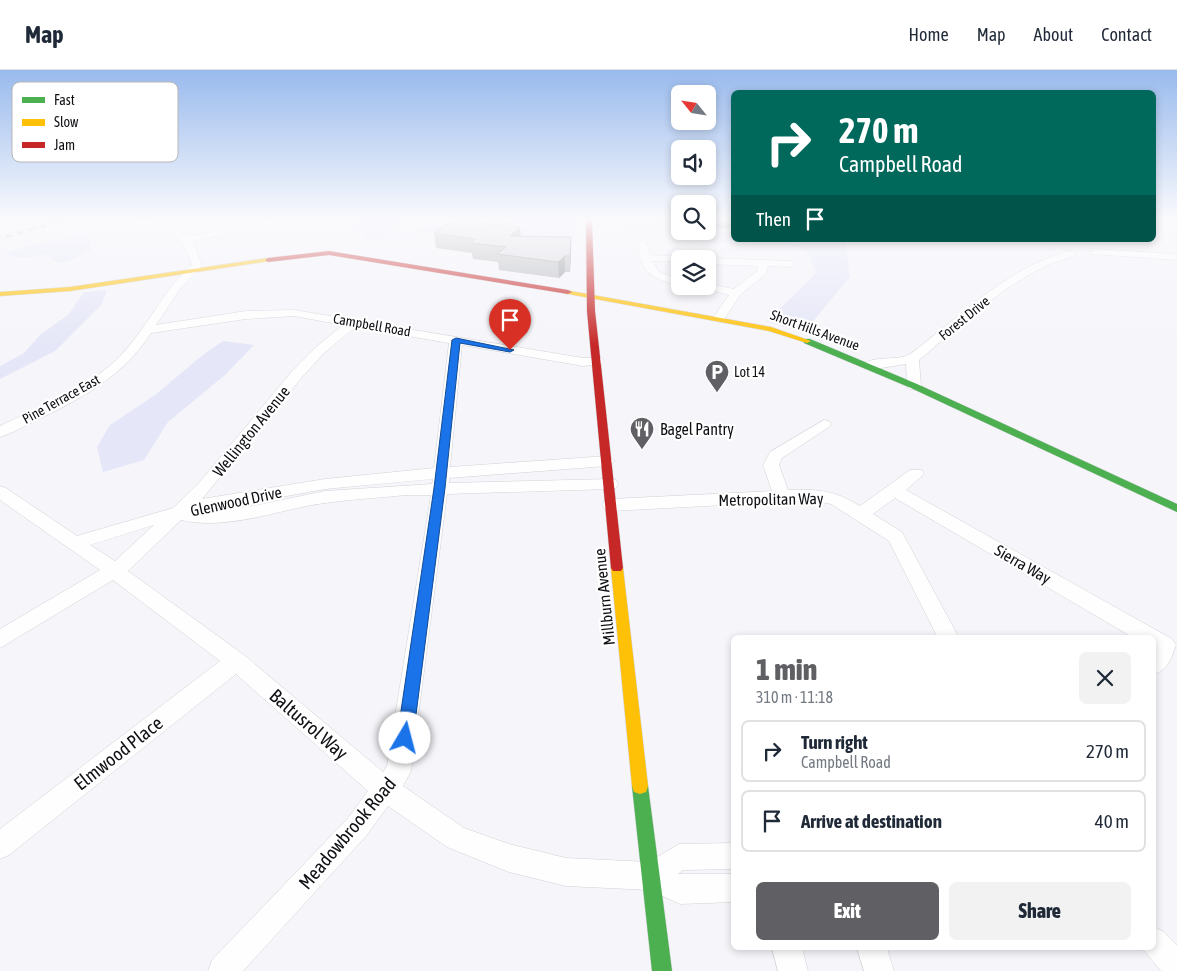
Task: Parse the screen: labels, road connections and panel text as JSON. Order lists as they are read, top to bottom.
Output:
{
  "streets": {
    "street": [
      "Forest Drive",
      "Campbell Road",
      "Short Hills Avenue",
      "Pine Terrace East",
      "Wellington Avenue",
      "Metropolitan Way",
      "Glenwood Drive",
      "Sierra Way",
      "Millburn Avenue",
      "Baltusrol Way",
      "Elmwood Place",
      "Meadowbrook Road"
    ]
  },
  "crossings": [
    ["Forest Drive", "Short Hills Avenue"],
    ["Campbell Road", "Pine Terrace East"],
    ["Campbell Road", "Wellington Avenue"],
    ["Campbell Road", "Millburn Avenue"],
    ["Campbell Road", "Meadowbrook Road"],
    ["Short Hills Avenue", "Pine Terrace East"],
    ["Short Hills Avenue", "Millburn Avenue"],
    ["Wellington Avenue", "Glenwood Drive"],
    ["Wellington Avenue", "Baltusrol Way"],
    ["Metropolitan Way", "Millburn Avenue"],
    ["Glenwood Drive", "Millburn Avenue"],
    ["Glenwood Drive", "Meadowbrook Road"],
    ["Millburn Avenue", "Baltusrol Way"],
    ["Baltusrol Way", "Elmwood Place"],
    ["Baltusrol Way", "Meadowbrook Road"]
  ],
  "places": {
    "parking": ["Lot 14"],
    "restaurant": ["Bagel Pantry"]
  },
  "legend": ["Fast", "Slow", "Jam"],
  "north": "top left",
  "page": {
    "header": "Map",
    "nav": [
      "Home",
      "Map",
      "About",
      "Contact"
    ],
    "turn": ["270 m", "Campbell Road"],
    "then": "Then",
    "heading": ["1 min", "310 m · 11:18"],
    "list": [
      {
        "name": "Turn right",
        "note": "Campbell Road",
        "value": "270 m"
      },
      {
        "name": "Arrive at destination",
        "value": "40 m"
      }
    ],
    "buttons": ["Exit", "Share"]
  }
}
